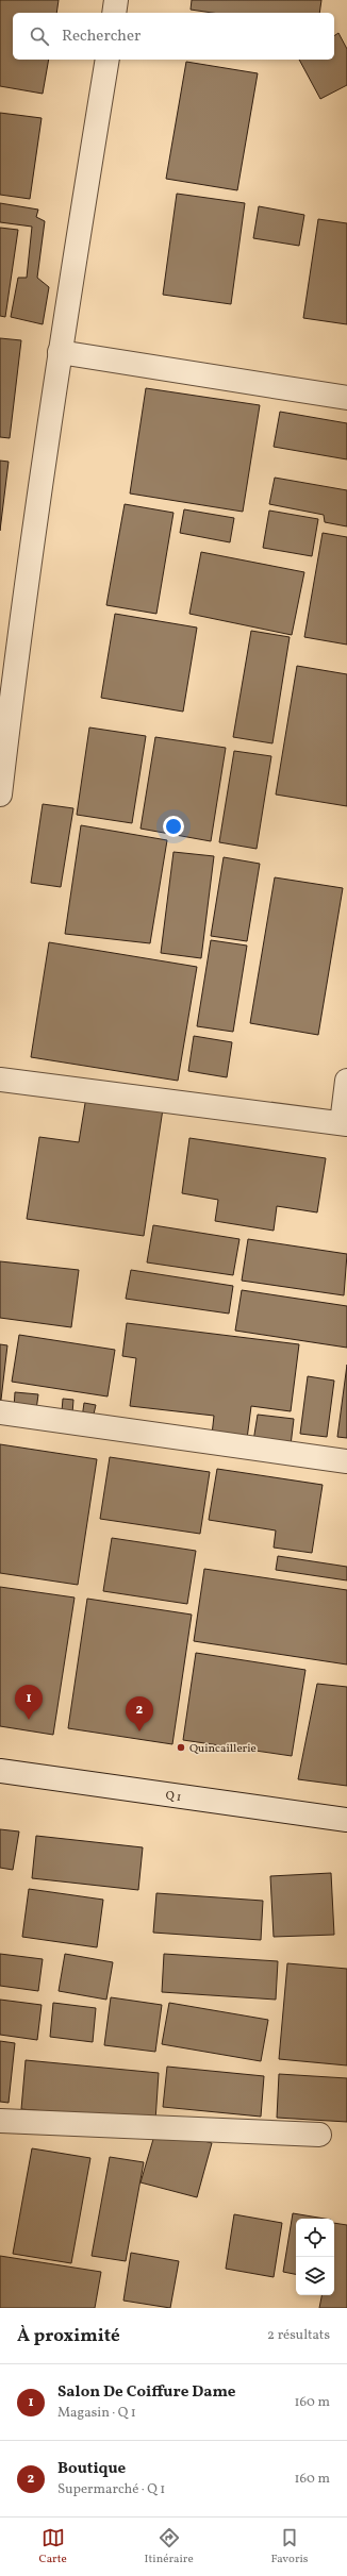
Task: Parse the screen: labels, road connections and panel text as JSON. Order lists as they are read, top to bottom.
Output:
{
  "streets": {
    "street": ["Q 1"]
  },
  "places": ["Quincaillerie"],
  "page": {
    "search": "Rechercher",
    "pins": ["1", "2"],
    "heading": ["À proximité", "2 résultats"],
    "list": [
      {
        "mark": "1",
        "name": "Salon De Coiffure Dame",
        "note": "Magasin · Q 1",
        "value": "160 m"
      },
      {
        "mark": "2",
        "name": "Boutique",
        "note": "Supermarché · Q 1",
        "value": "160 m"
      }
    ],
    "nav": ["Carte", "Itinéraire", "Favoris"]
  }
}
